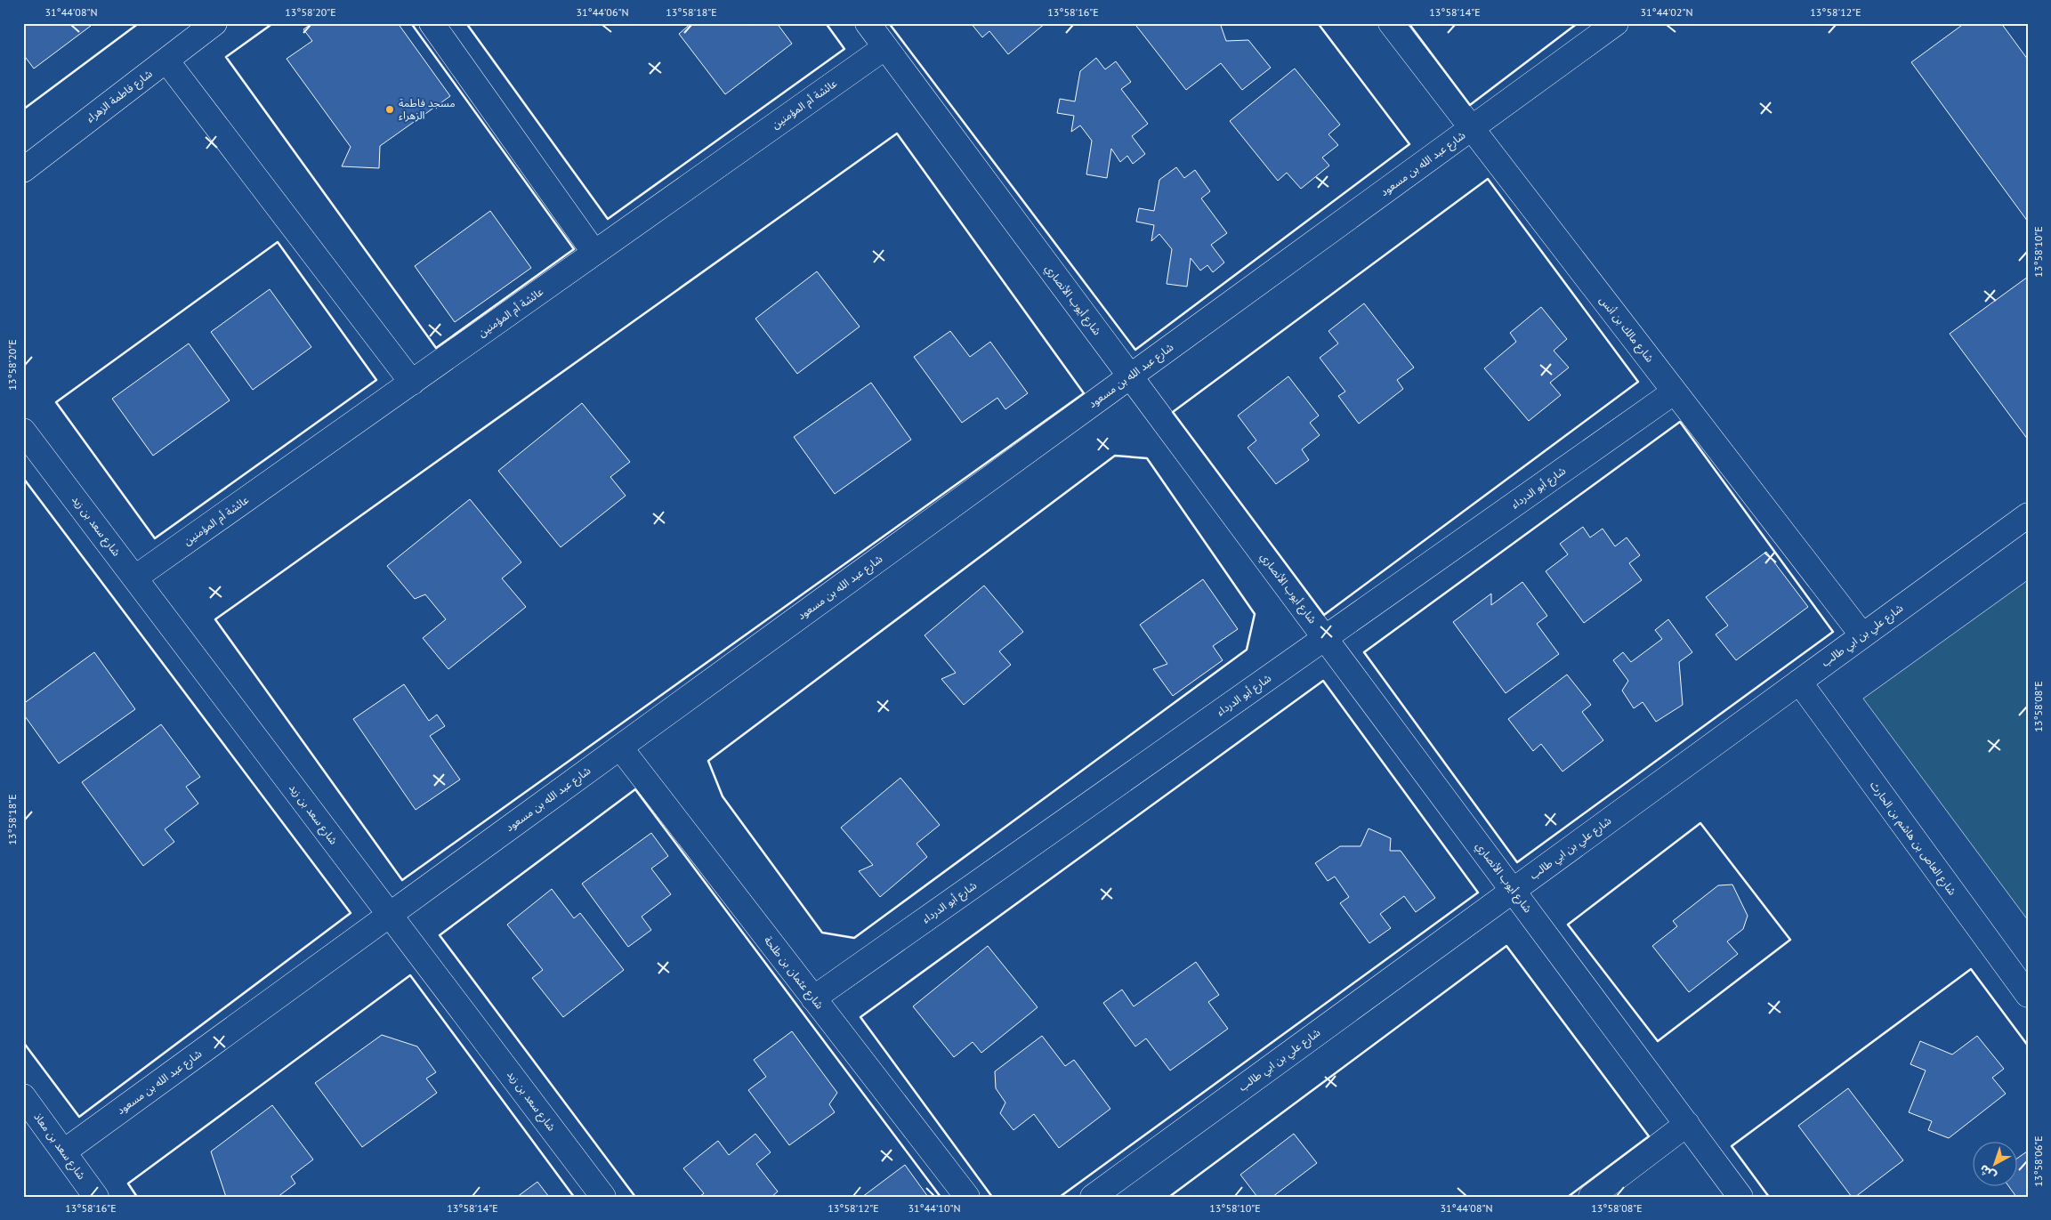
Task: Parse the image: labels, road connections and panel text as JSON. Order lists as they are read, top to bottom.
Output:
{
  "streets": {
    "street": [
      "شارع فاطمة الزهراء",
      "عائشة أم المؤمنين",
      "شارع عبد الله بن مسعود",
      "شارع أيوب الأنصاري",
      "شارع مالك بن أنس",
      "شارع أبو الدرداء",
      "شارع سعد بن زيد",
      "شارع علي بن ابي طالب",
      "شارع العاص بن هاشم بن الحارث",
      "شارع عثمان بن طلحة",
      "شارع سعد بن معاذ"
    ]
  },
  "crossings": [
    ["عائشة أم المؤمنين", "شارع أيوب الأنصاري"],
    ["عائشة أم المؤمنين", "شارع سعد بن زيد"],
    ["شارع عبد الله بن مسعود", "شارع أيوب الأنصاري"],
    ["شارع عبد الله بن مسعود", "شارع مالك بن أنس"],
    ["شارع عبد الله بن مسعود", "شارع سعد بن زيد"],
    ["شارع عبد الله بن مسعود", "شارع عثمان بن طلحة"],
    ["شارع عبد الله بن مسعود", "شارع سعد بن معاذ"],
    ["شارع أيوب الأنصاري", "شارع أبو الدرداء"],
    ["شارع أيوب الأنصاري", "شارع علي بن ابي طالب"],
    ["شارع مالك بن أنس", "شارع أبو الدرداء"],
    ["شارع مالك بن أنس", "شارع علي بن ابي طالب"],
    ["شارع أبو الدرداء", "شارع عثمان بن طلحة"],
    ["شارع علي بن ابي طالب", "شارع العاص بن هاشم بن الحارث"]
  ],
  "places": ["مسجد فاطمة الزهراء"],
  "north": "bottom left",
  "coordinates": [
    "31°44'08\"N",
    "13°58'20\"E",
    "31°44'06\"N",
    "13°58'18\"E",
    "13°58'16\"E",
    "13°58'14\"E",
    "31°44'02\"N",
    "13°58'12\"E",
    "13°58'10\"E",
    "13°58'08\"E",
    "13°58'06\"E",
    "31°44'10\"N"
  ]
}
